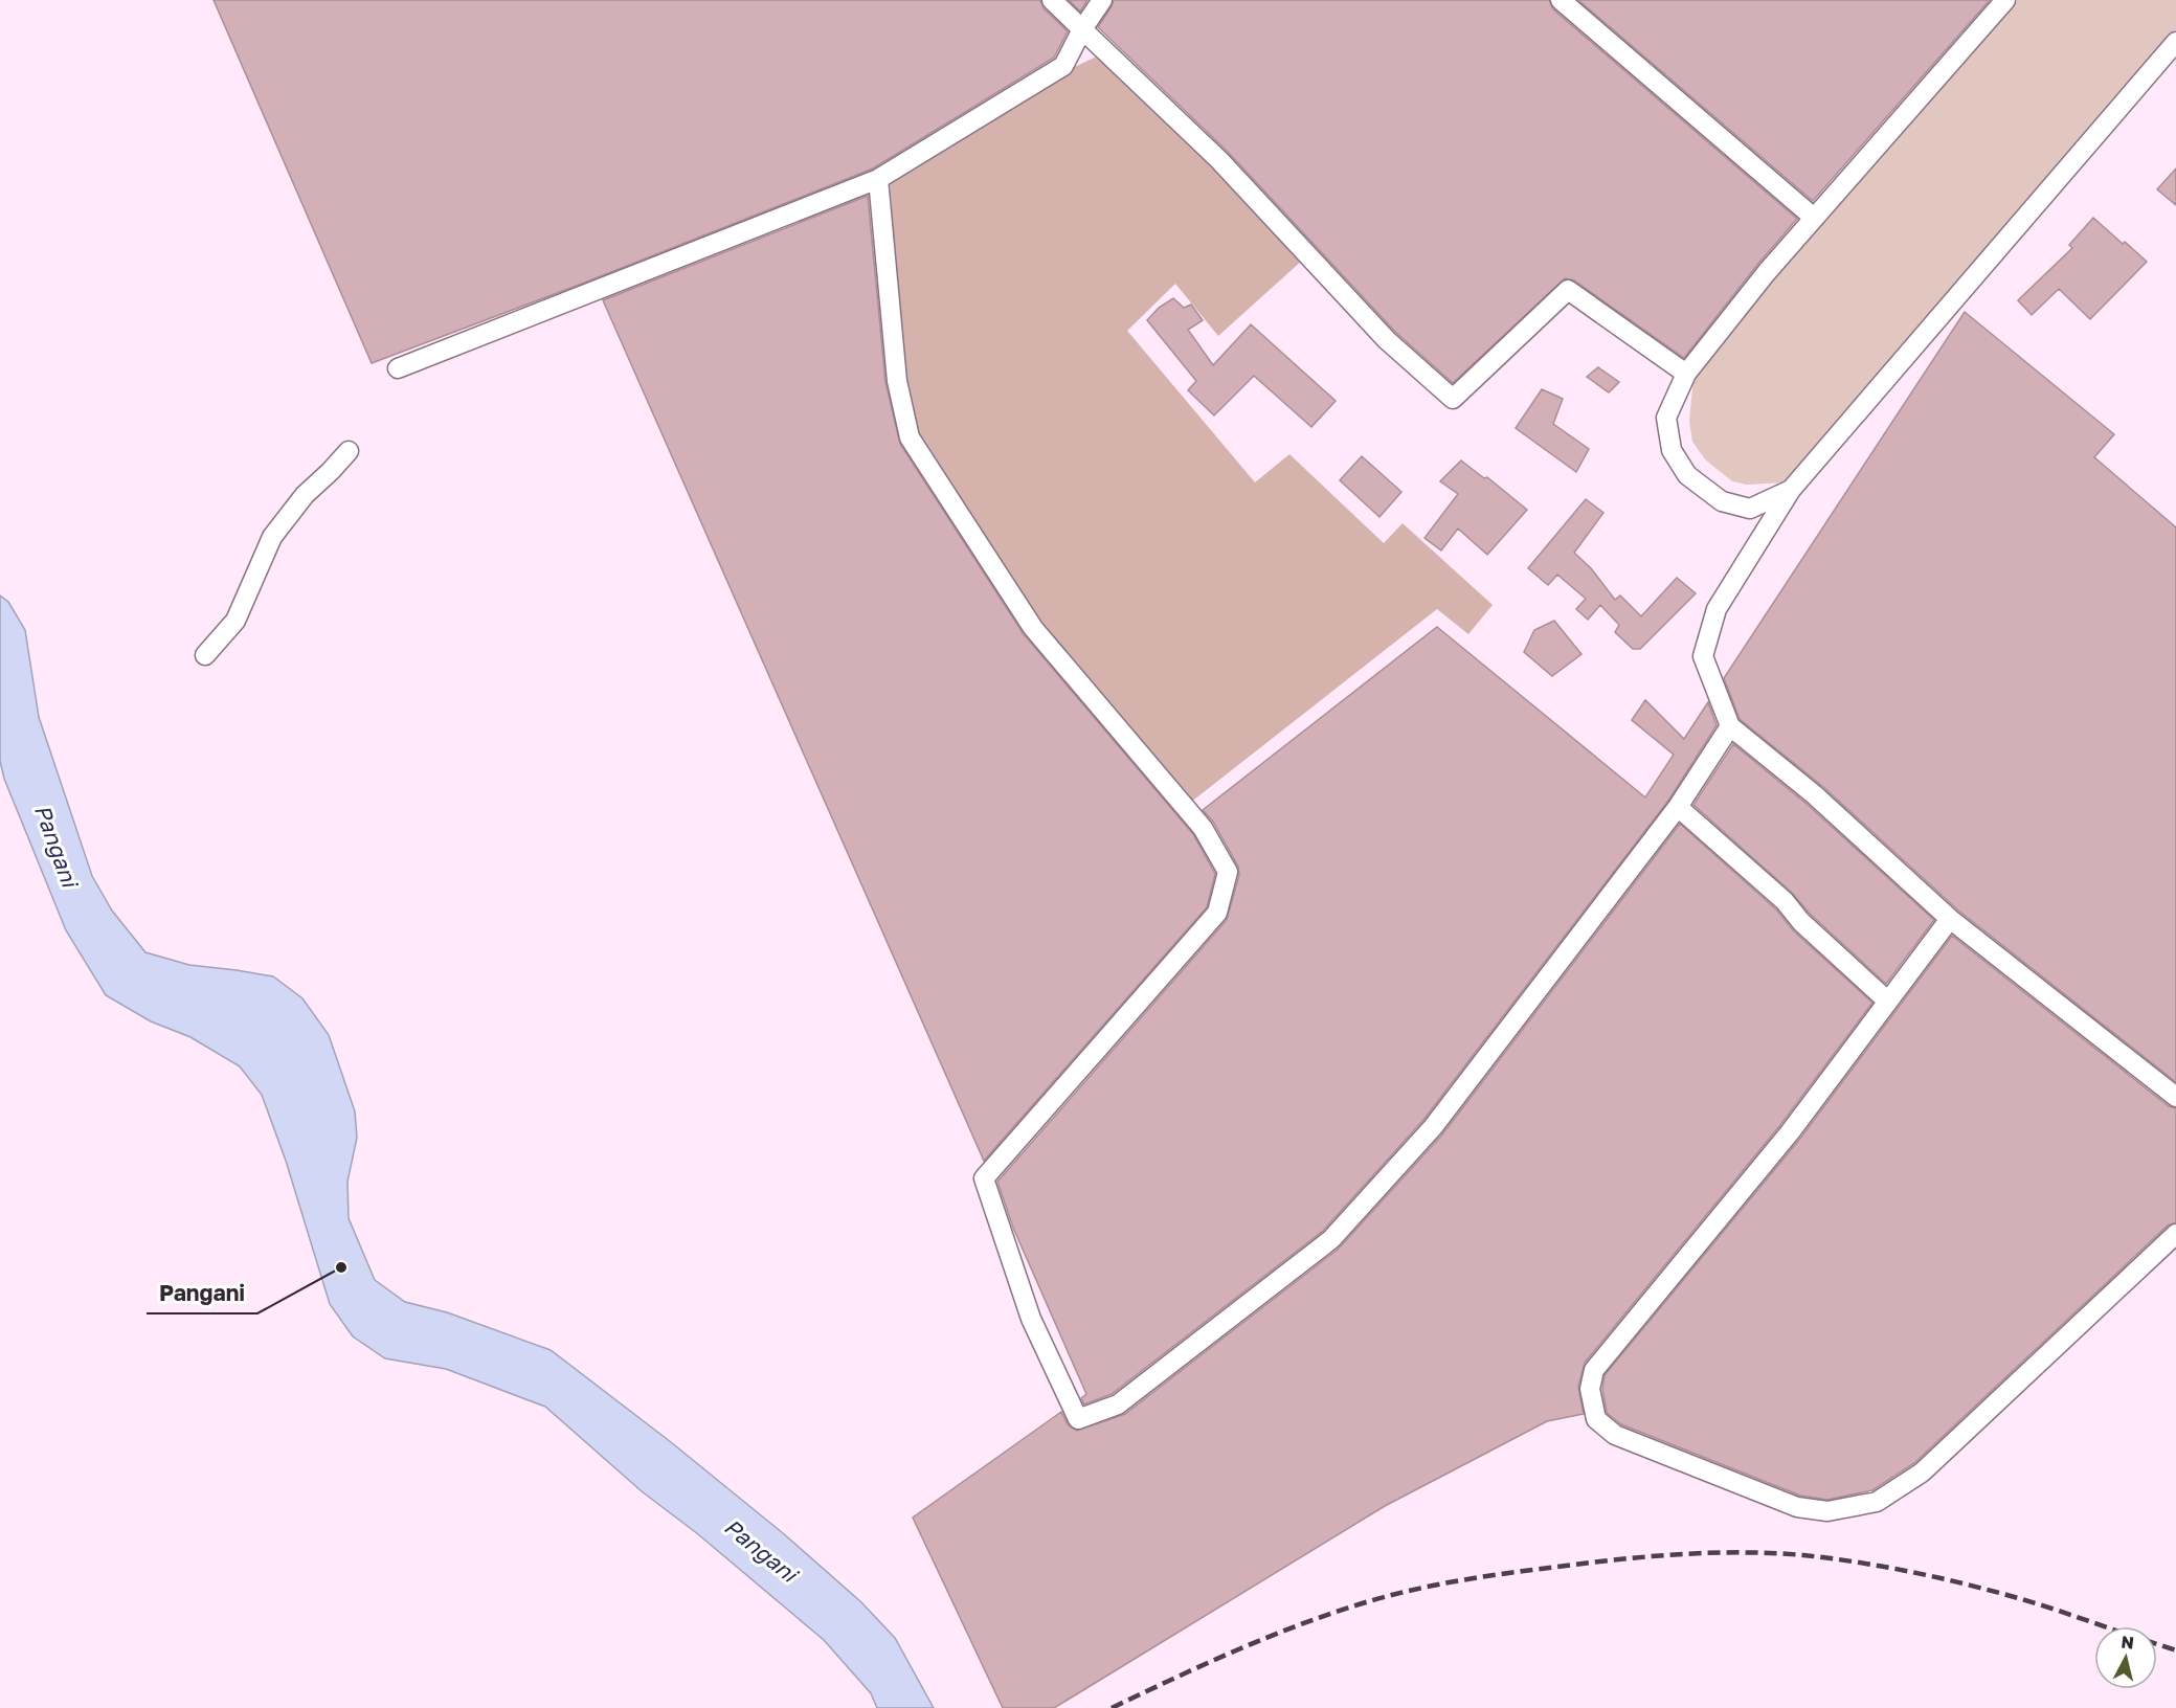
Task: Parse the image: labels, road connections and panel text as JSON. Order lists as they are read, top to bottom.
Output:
{
  "water": ["Pangani"],
  "places": ["Pangani"],
  "north": "top"
}
